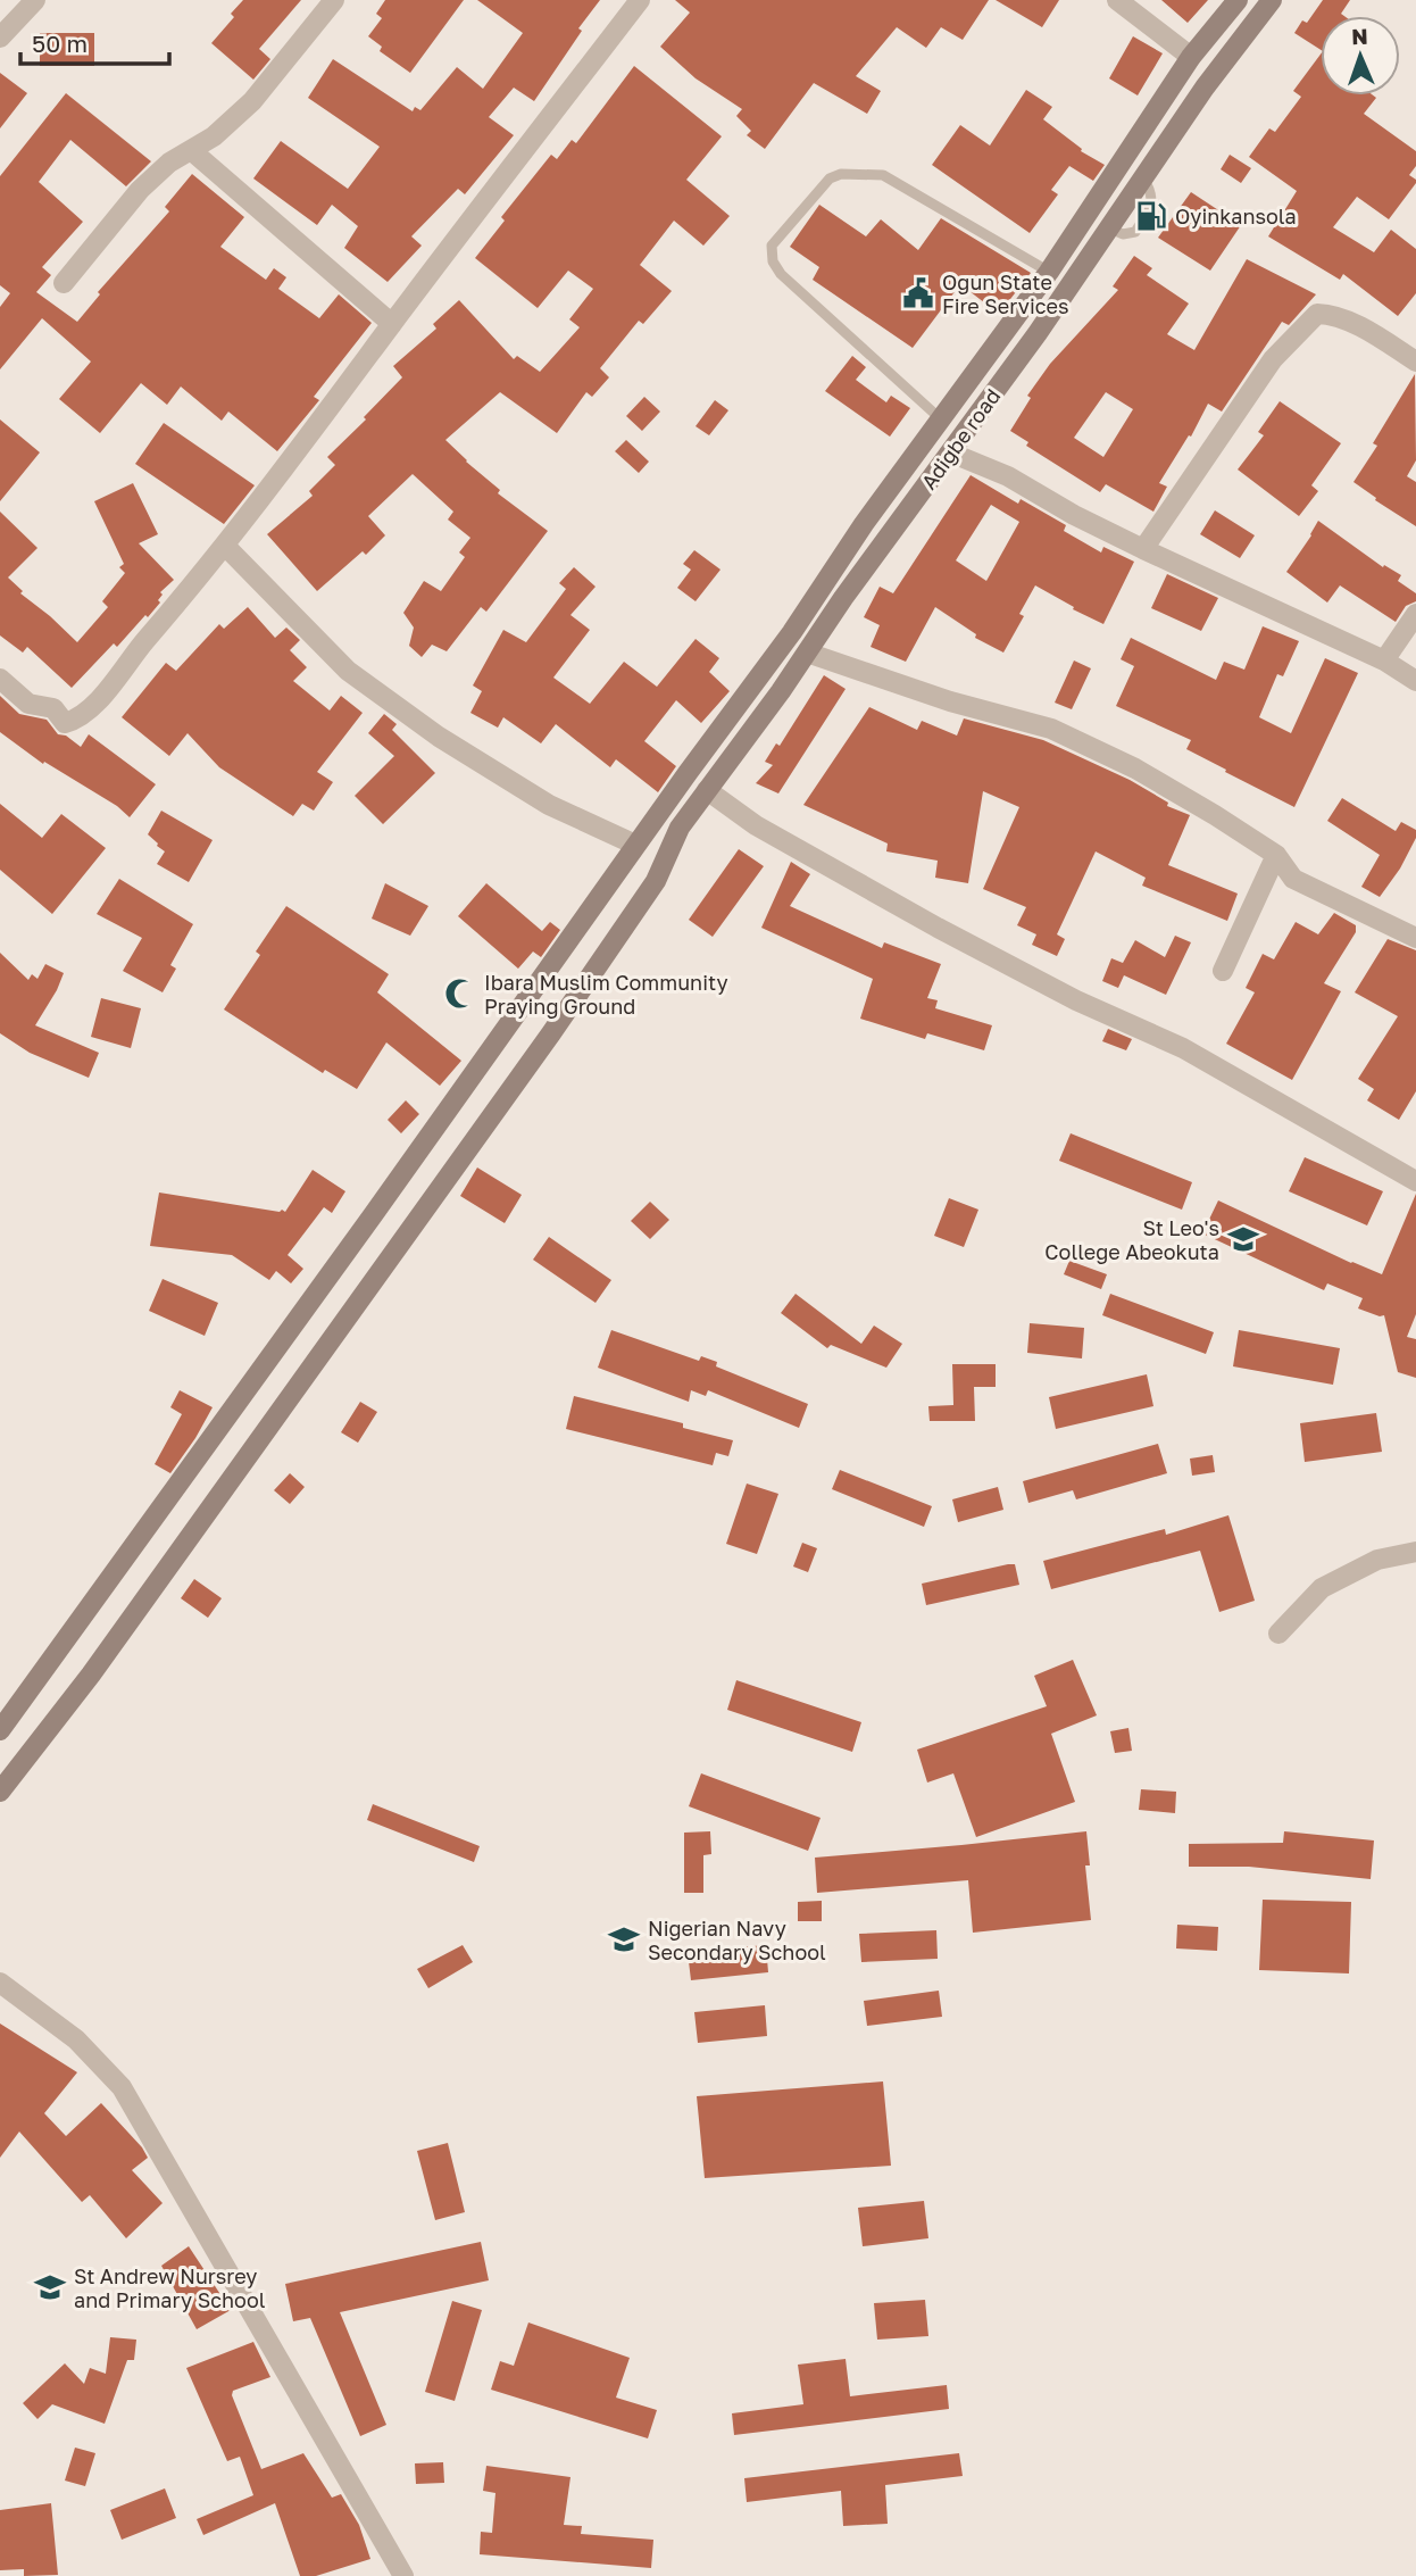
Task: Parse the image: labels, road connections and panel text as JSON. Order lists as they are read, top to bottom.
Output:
{
  "streets": {
    "main road": ["Adigbe road"]
  },
  "places": {
    "fuel station": ["Oyinkansola"],
    "public building": ["Ogun State Fire Services"],
    "mosque": ["Ibara Muslim Community Praying Ground"],
    "school or university": ["St Leo's College Abeokuta", "Nigerian Navy Secondary School", "St Andrew Nursrey and Primary School"]
  },
  "scale_bar": "50 m",
  "north": "top"
}
